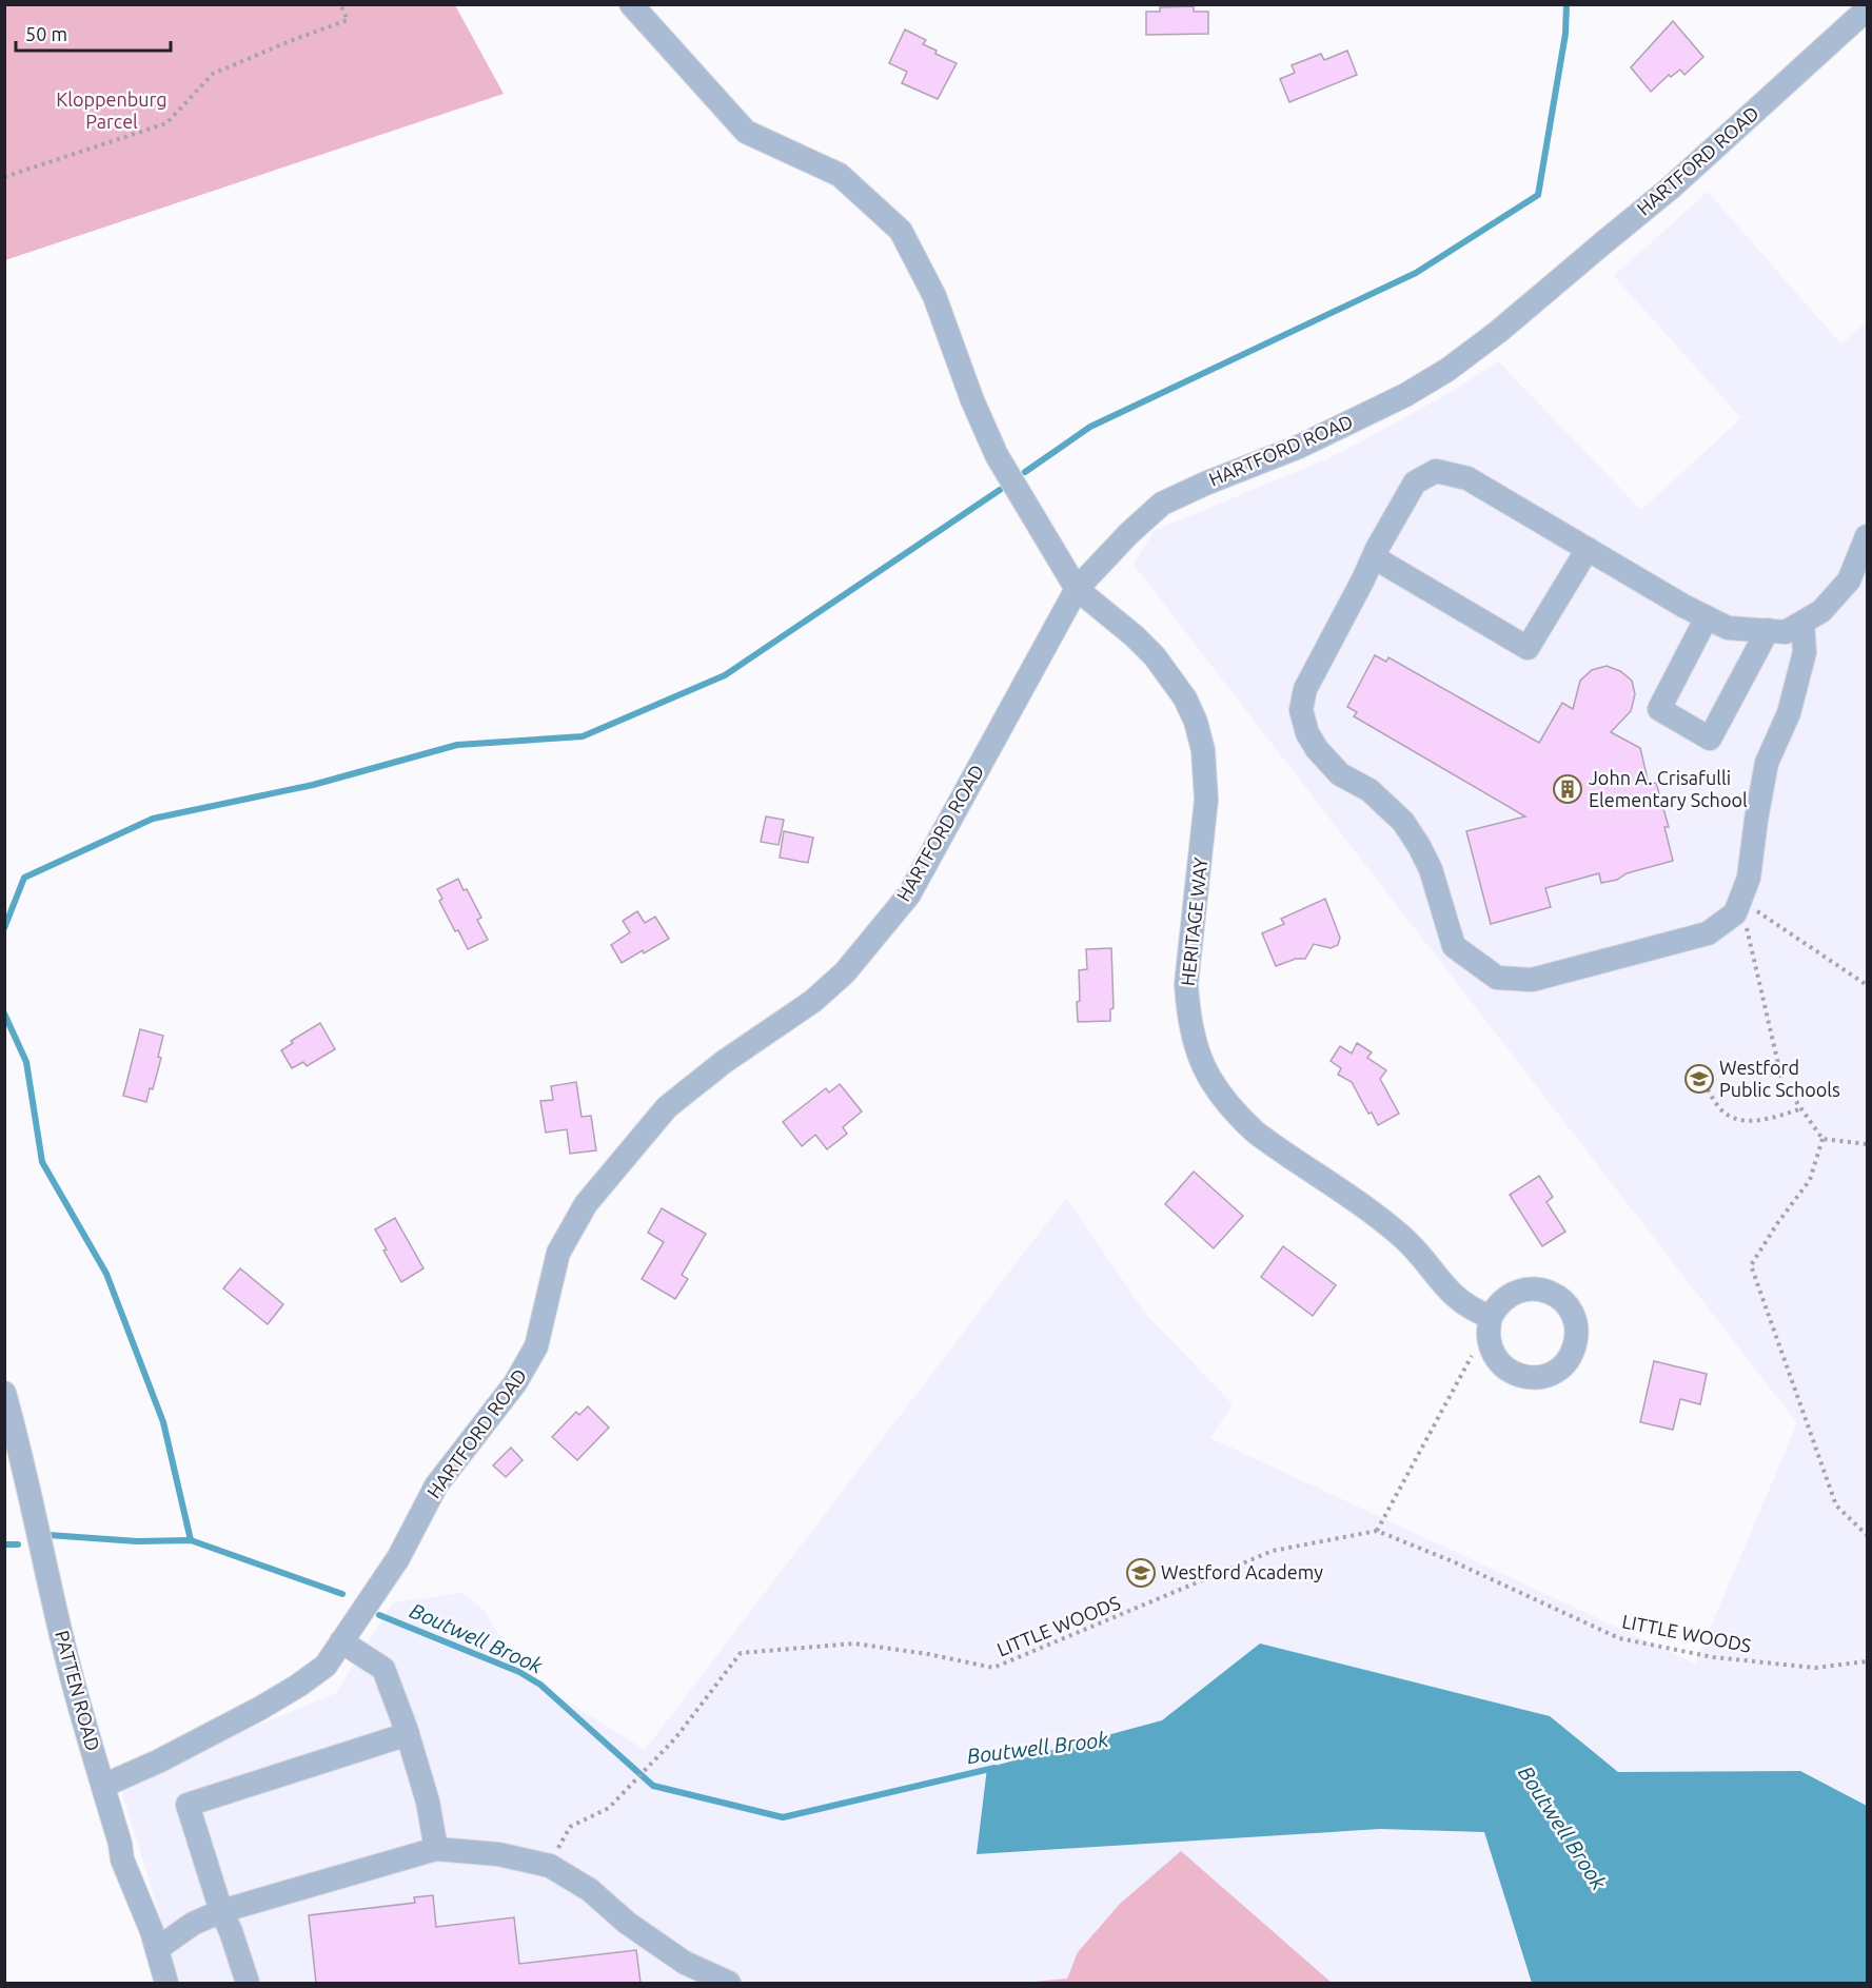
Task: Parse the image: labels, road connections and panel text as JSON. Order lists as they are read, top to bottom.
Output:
{
  "streets": {
    "street": ["HARTFORD ROAD", "HERITAGE WAY", "PATTEN ROAD"],
    "path": ["LITTLE WOODS"]
  },
  "crossings": [
    ["HARTFORD ROAD", "HERITAGE WAY"],
    ["HARTFORD ROAD", "PATTEN ROAD"]
  ],
  "water": ["Boutwell Brook"],
  "parks": ["Kloppenburg Parcel"],
  "places": {
    "building": ["John A. Crisafulli Elementary School"],
    "school or university": ["Westford Public Schools", "Westford Academy"]
  },
  "scale_bar": "50 m"
}
